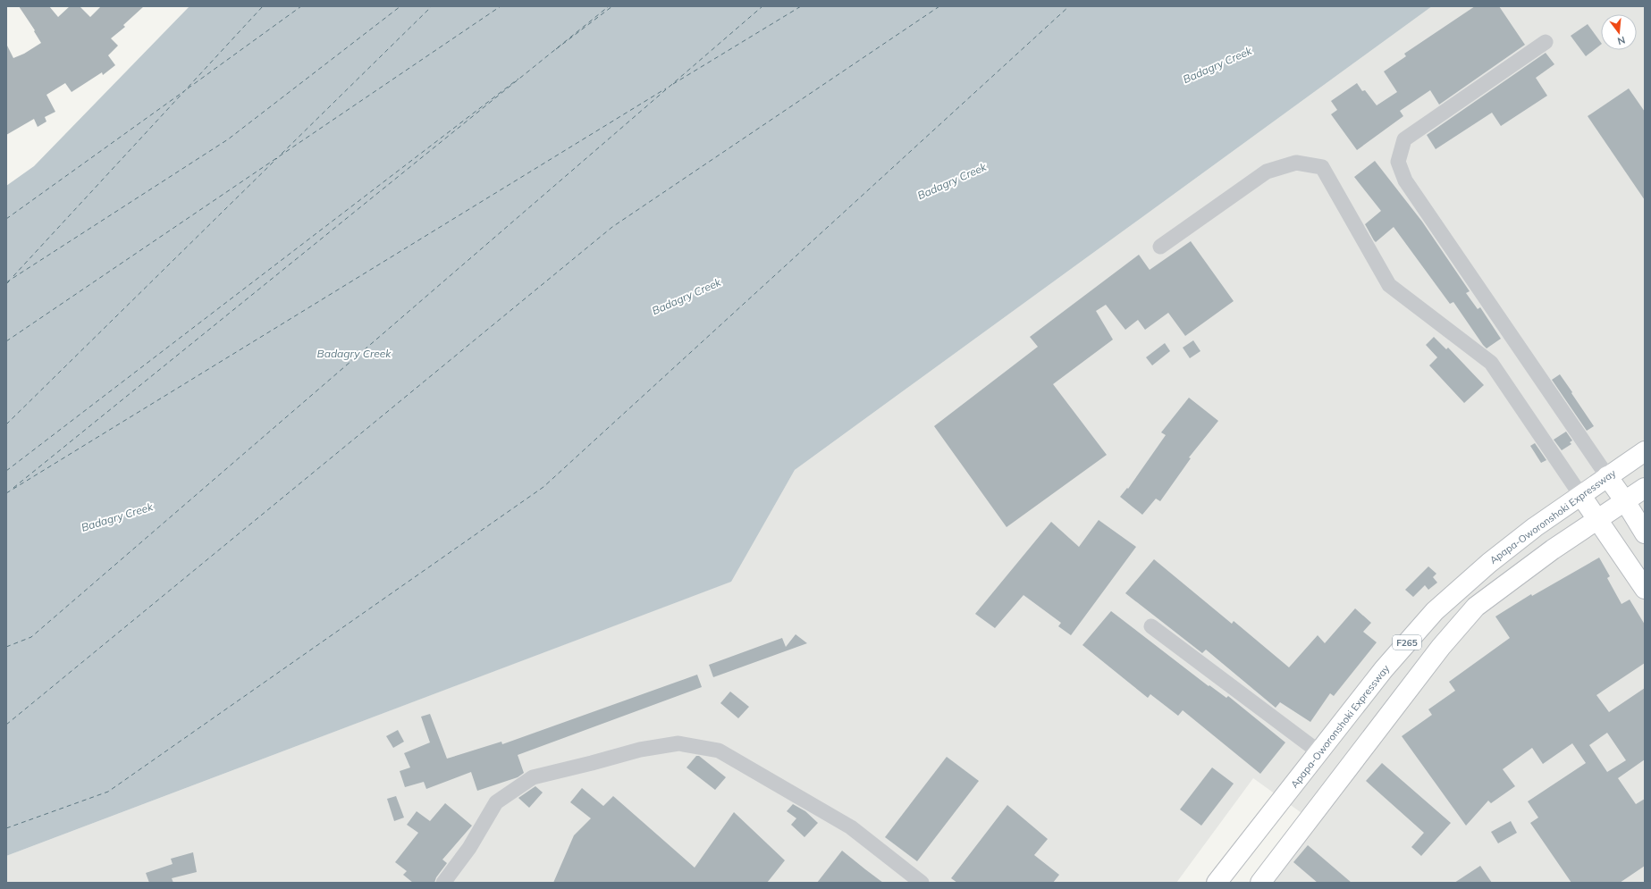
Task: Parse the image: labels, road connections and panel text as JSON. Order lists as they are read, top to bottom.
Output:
{
  "streets": {
    "main road": ["Apapa-Oworonshoki Expressway", "F265"]
  },
  "water": ["Badagry Creek"],
  "north": "bottom"
}
